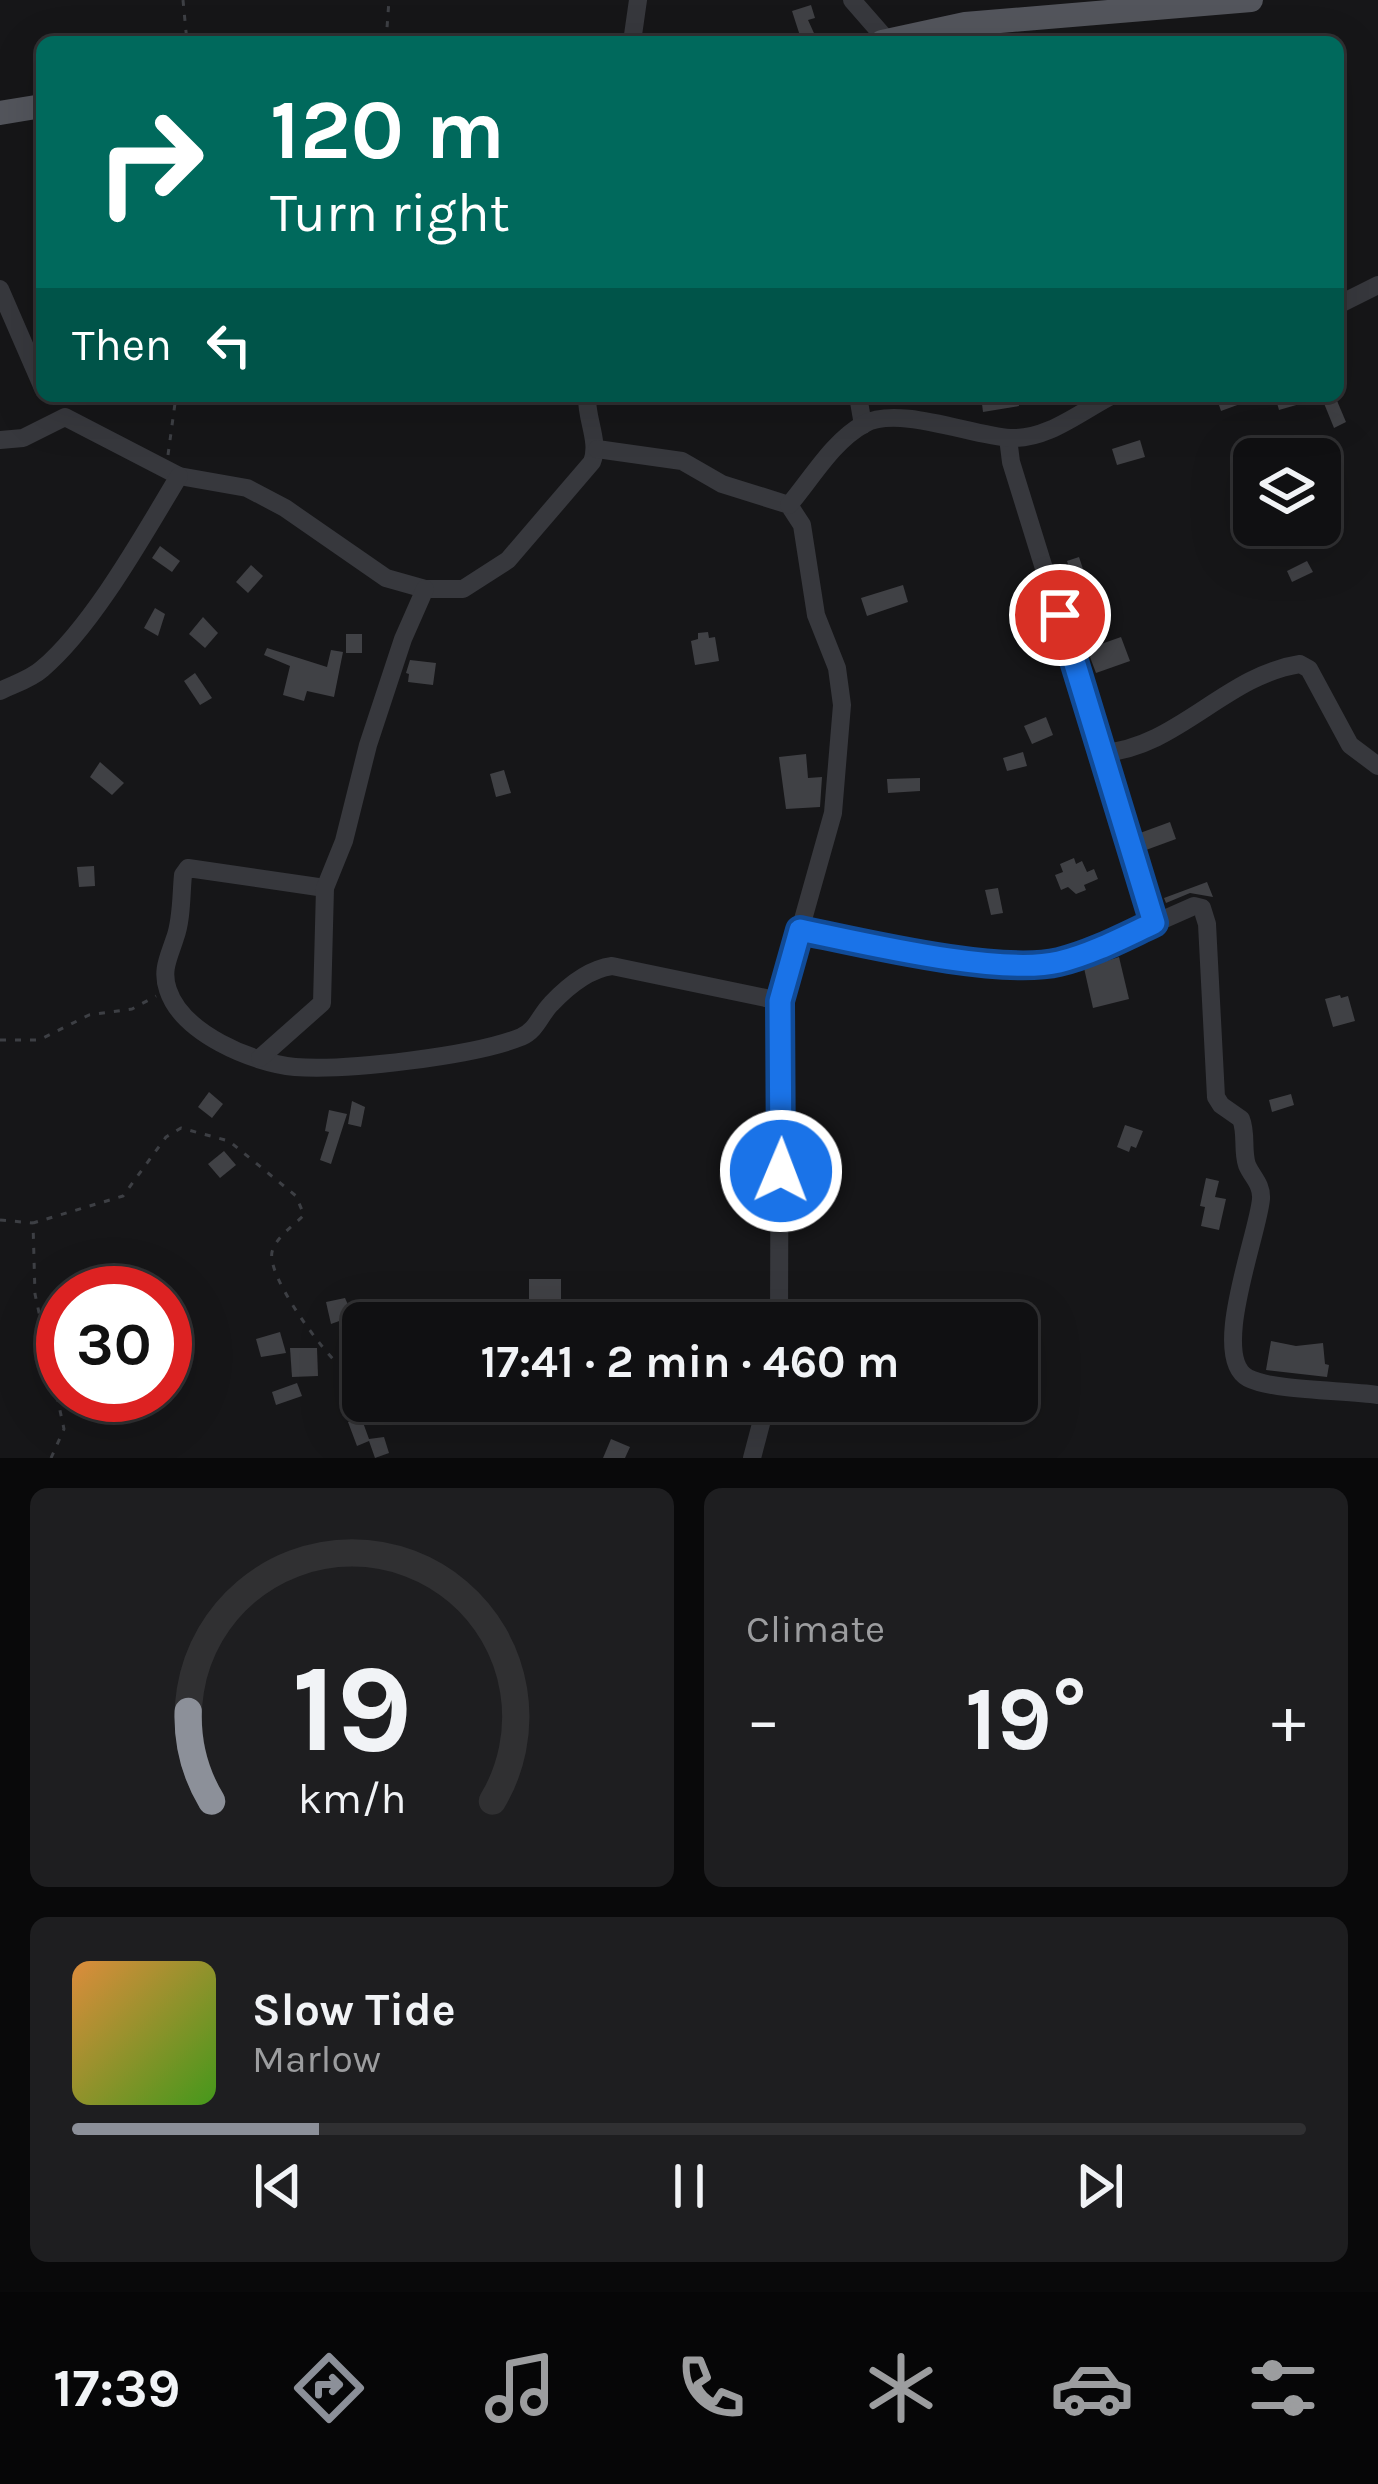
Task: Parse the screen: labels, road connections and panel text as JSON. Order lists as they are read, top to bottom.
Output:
{
  "page": {
    "turn": ["120 m", "Turn right"],
    "then": "Then",
    "limit": "30",
    "trip": "17:41 · 2 min · 460 m",
    "tile": "Climate",
    "heat": ["−", "19°", "+"],
    "song": ["Slow Tide", "Marlow"],
    "tabs": "17:39",
    "gauge": ["19", "km/h"]
  }
}
